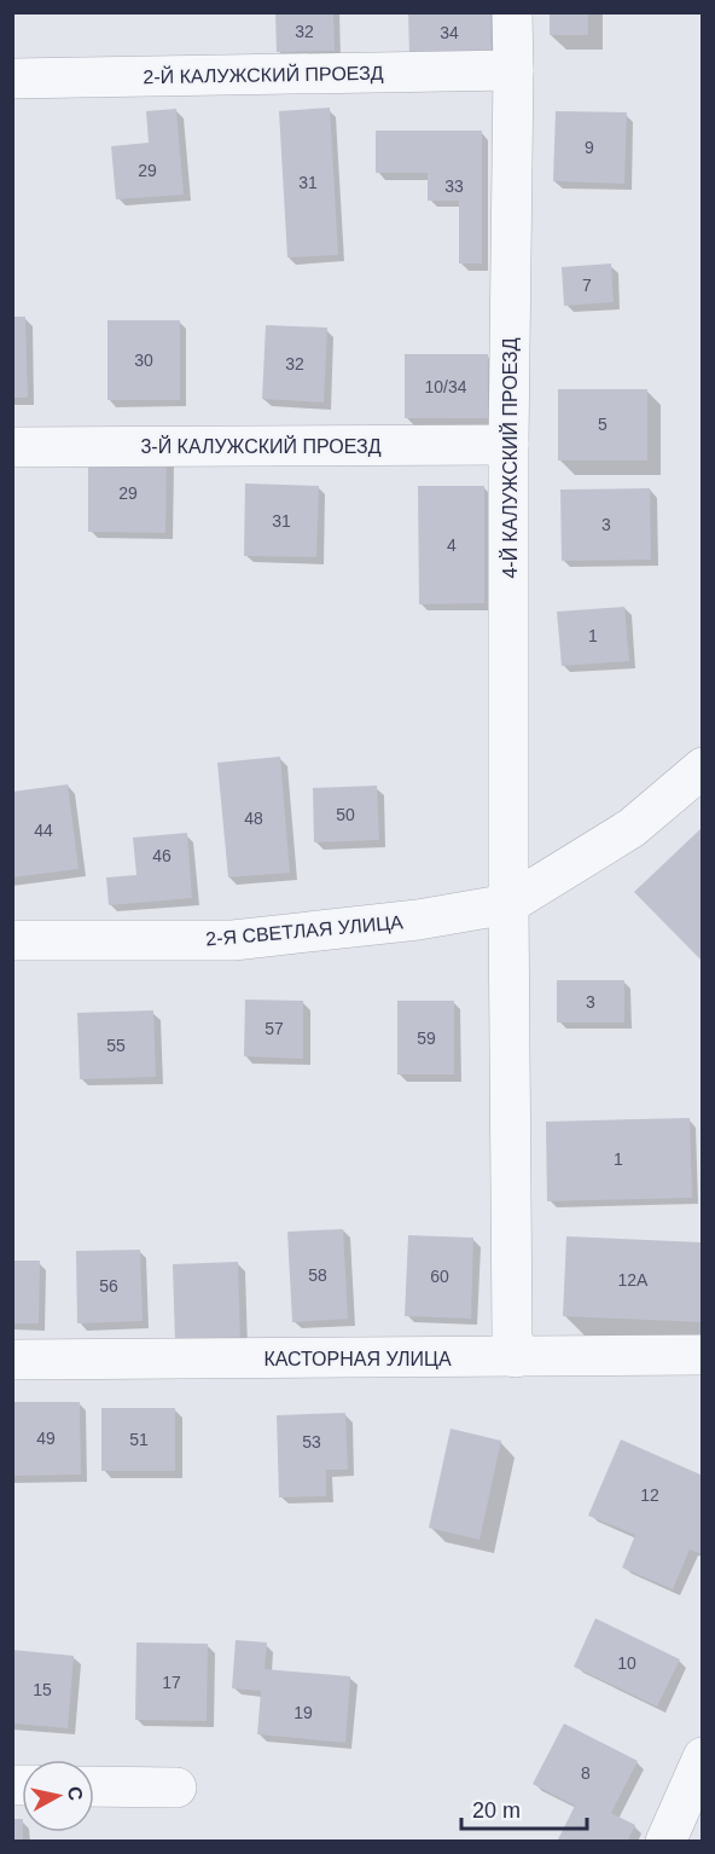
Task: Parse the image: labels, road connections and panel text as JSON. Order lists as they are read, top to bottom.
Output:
{
  "streets": {
    "street": [
      "2-Й КАЛУЖСКИЙ ПРОЕЗД",
      "3-Й КАЛУЖСКИЙ ПРОЕЗД",
      "4-Й КАЛУЖСКИЙ ПРОЕЗД",
      "2-Я СВЕТЛАЯ УЛИЦА",
      "КАСТОРНАЯ УЛИЦА"
    ]
  },
  "crossings": [
    ["2-Й КАЛУЖСКИЙ ПРОЕЗД", "4-Й КАЛУЖСКИЙ ПРОЕЗД"],
    ["3-Й КАЛУЖСКИЙ ПРОЕЗД", "4-Й КАЛУЖСКИЙ ПРОЕЗД"],
    ["4-Й КАЛУЖСКИЙ ПРОЕЗД", "2-Я СВЕТЛАЯ УЛИЦА"],
    ["4-Й КАЛУЖСКИЙ ПРОЕЗД", "КАСТОРНАЯ УЛИЦА"]
  ],
  "house_numbers": [
    "32",
    "34",
    "9",
    "29",
    "31",
    "33",
    "7",
    "30",
    "32",
    "10/34",
    "5",
    "29",
    "31",
    "3",
    "4",
    "1",
    "50",
    "48",
    "44",
    "46",
    "3",
    "57",
    "59",
    "55",
    "1",
    "58",
    "60",
    "12А",
    "56",
    "49",
    "51",
    "53",
    "12",
    "10",
    "17",
    "15",
    "19",
    "8"
  ],
  "scale_bar": "20 m",
  "north": "right"
}
